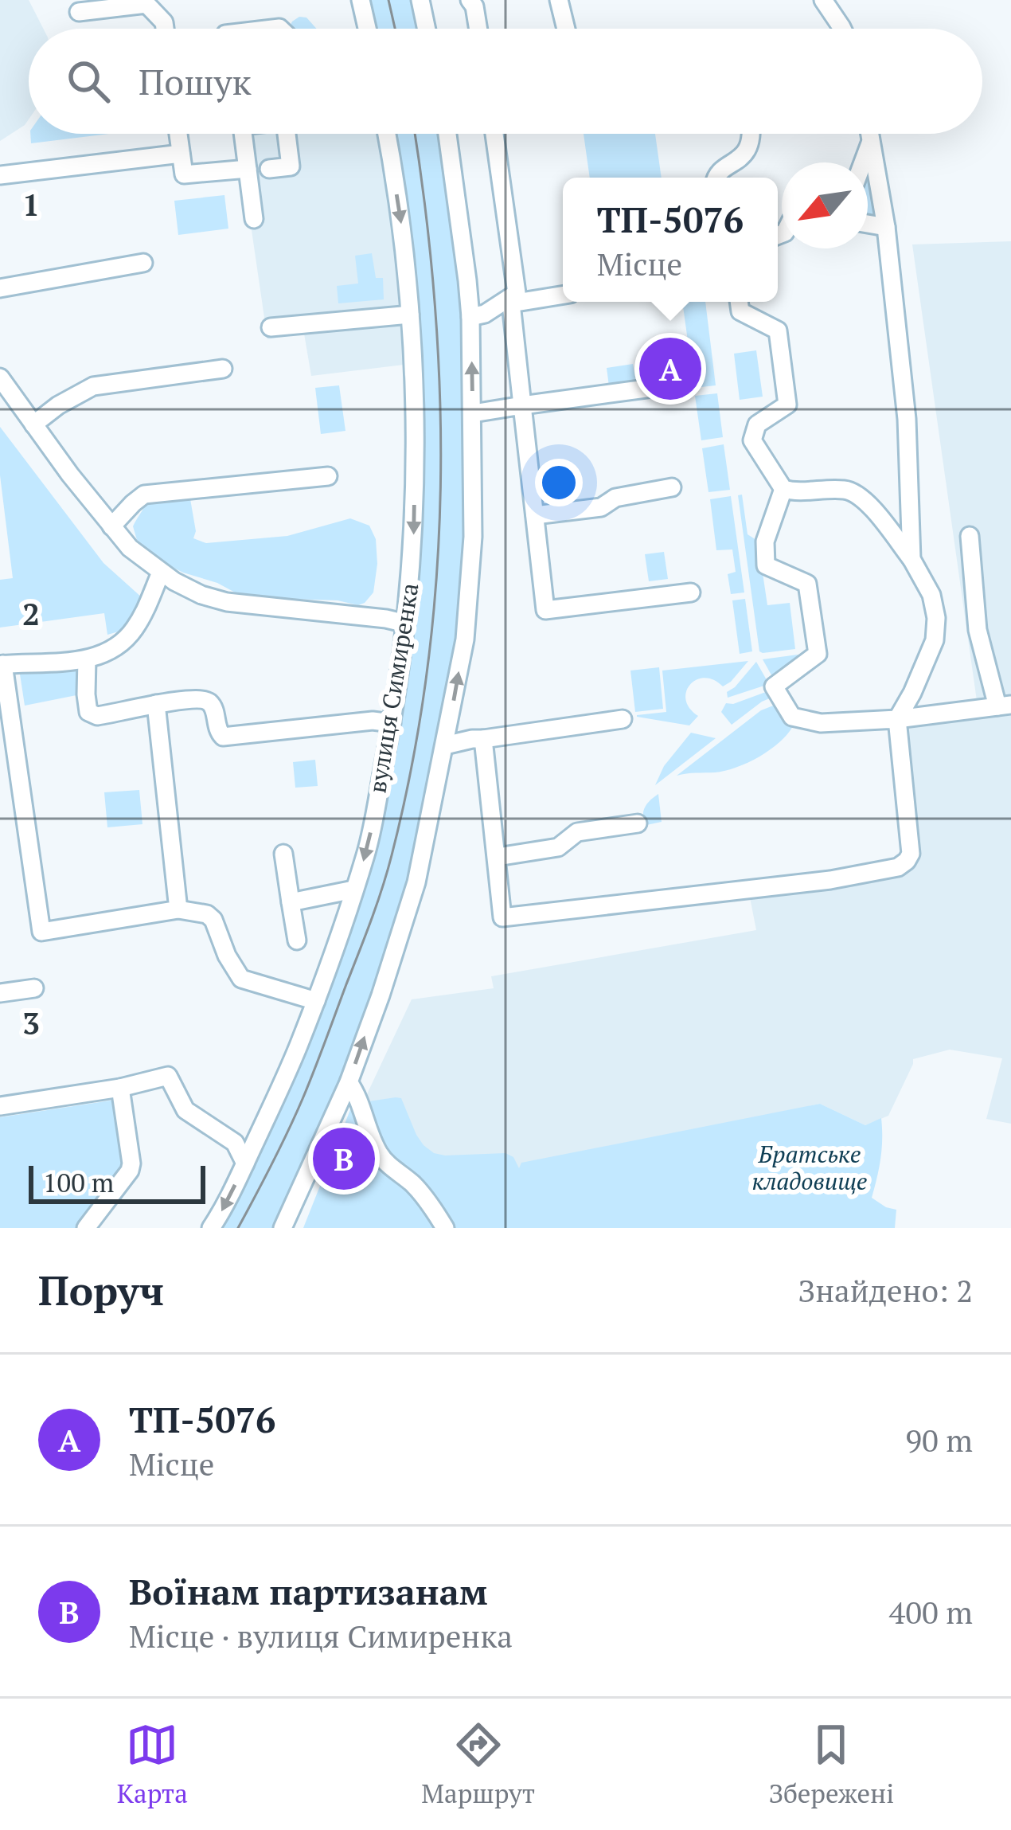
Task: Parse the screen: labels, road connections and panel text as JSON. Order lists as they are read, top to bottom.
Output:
{
  "streets": {
    "street": ["вулиця Симиренка"]
  },
  "parks": ["Братське кладовище"],
  "scale_bar": "100 m",
  "north": "bottom left",
  "page": {
    "search": "Пошук",
    "popup": ["ТП-5076", "Місце"],
    "pins": ["A", "B"],
    "scale": "100 m",
    "heading": ["Поруч", "Знайдено: 2"],
    "list": [
      {
        "mark": "A",
        "name": "ТП-5076",
        "note": "Місце",
        "value": "90 m"
      },
      {
        "mark": "B",
        "name": "Воїнам партизанам",
        "note": "Місце · вулиця Симиренка",
        "value": "400 m"
      }
    ],
    "nav": ["Карта", "Маршрут", "Збережені"]
  },
  "grid": {
    "rows": ["1", "2", "3"]
  }
}
